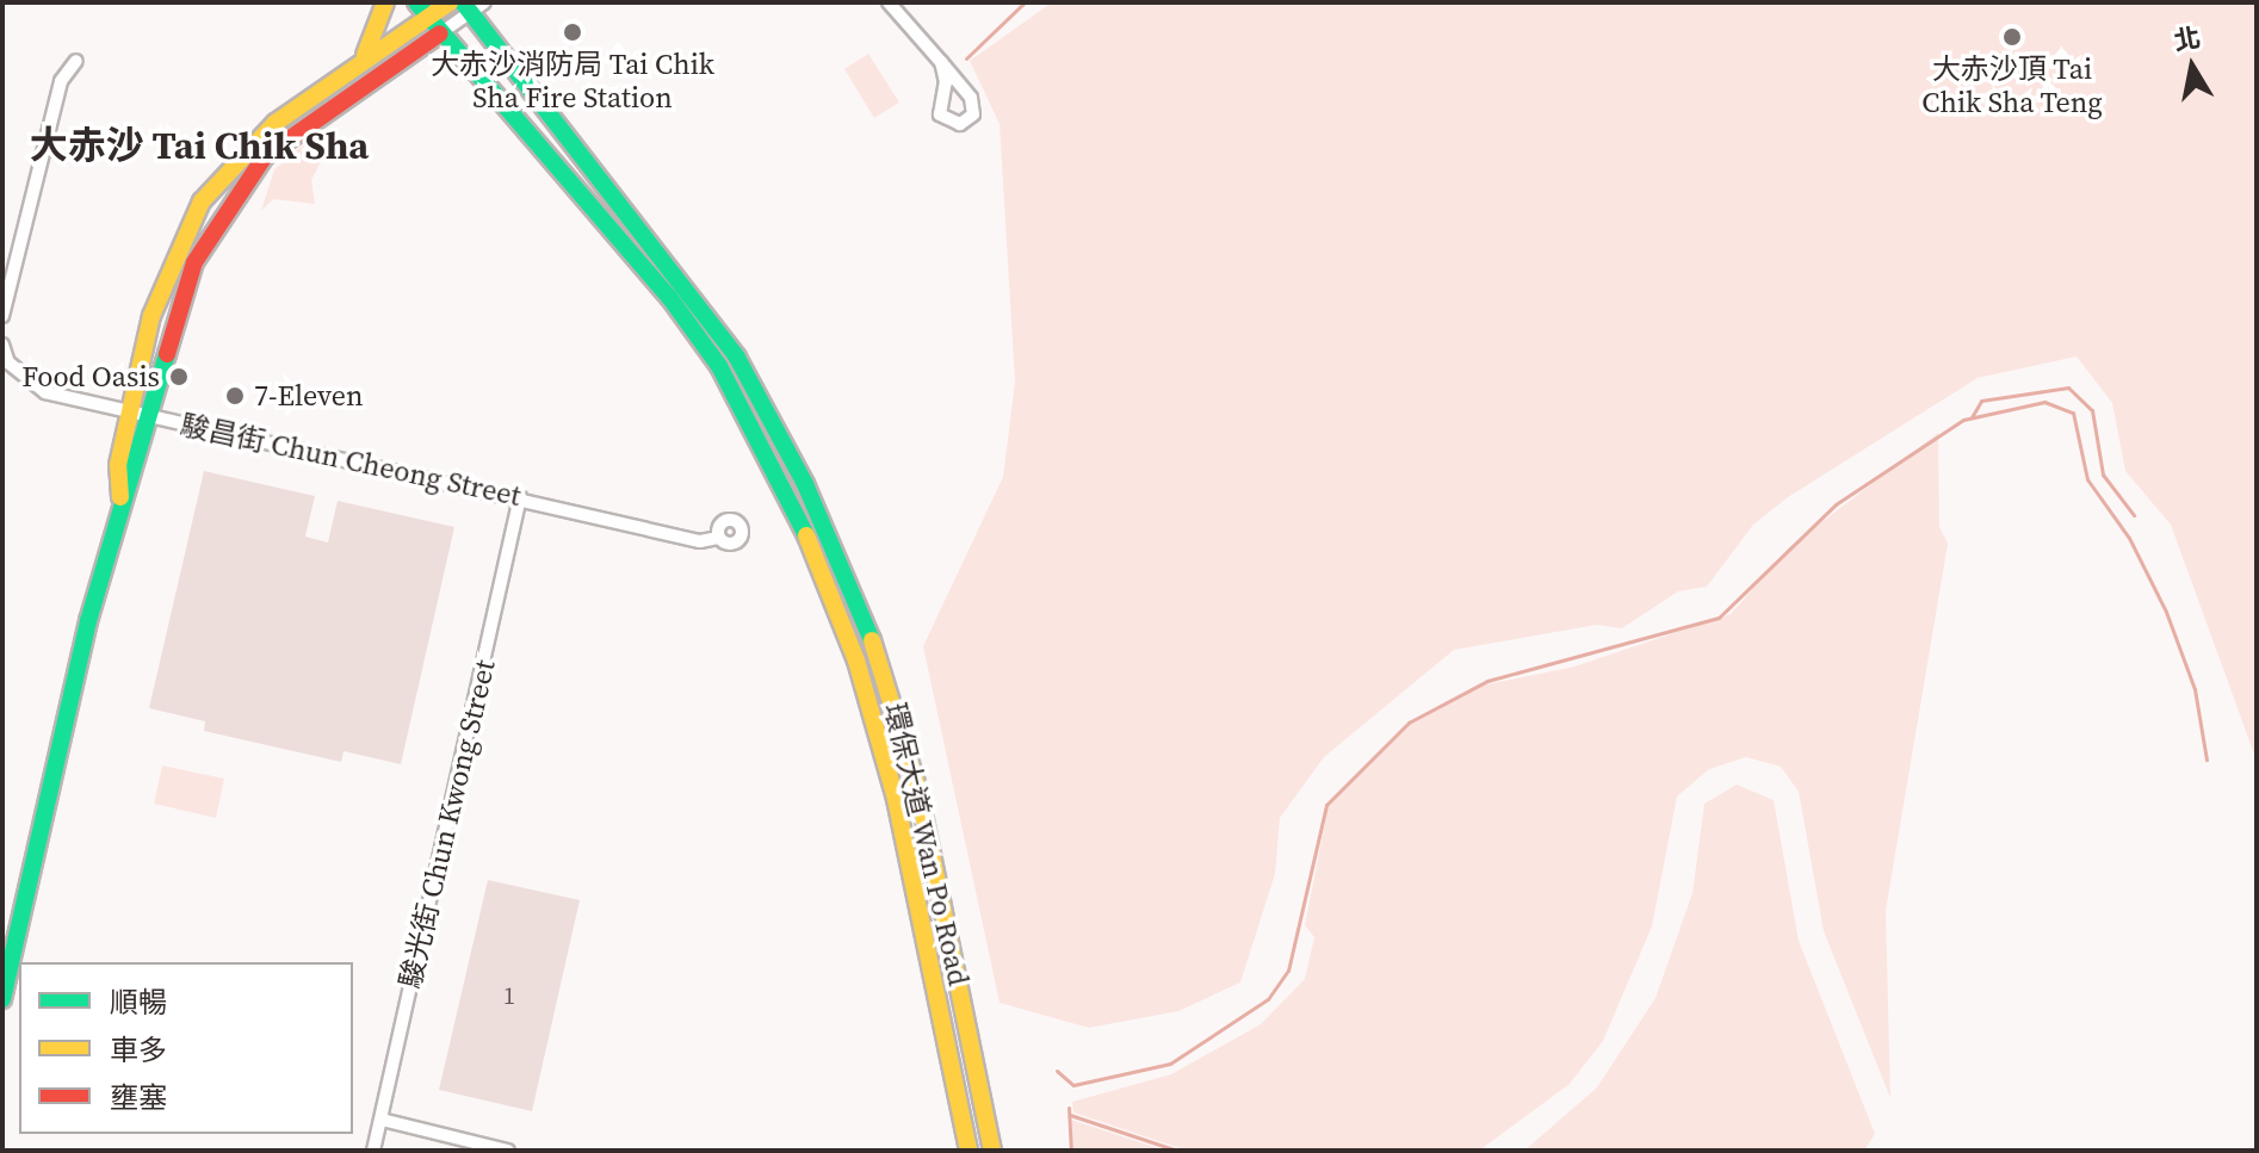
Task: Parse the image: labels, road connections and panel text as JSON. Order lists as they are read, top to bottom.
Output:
{
  "streets": {
    "main road": ["環保大道 Wan Po Road"],
    "street": ["駿昌街 Chun Cheong Street", "駿光街 Chun Kwong Street"]
  },
  "crossings": [
    ["駿昌街 Chun Cheong Street", "駿光街 Chun Kwong Street"]
  ],
  "districts": ["大赤沙 Tai Chik Sha"],
  "places": [
    "大赤沙消防局 Tai Chik Sha Fire Station",
    "大赤沙頂 Tai Chik Sha Teng",
    "Food Oasis",
    "7-Eleven"
  ],
  "house_numbers": ["1"],
  "legend": ["順暢", "車多", "壅塞"],
  "north": "top"
}
